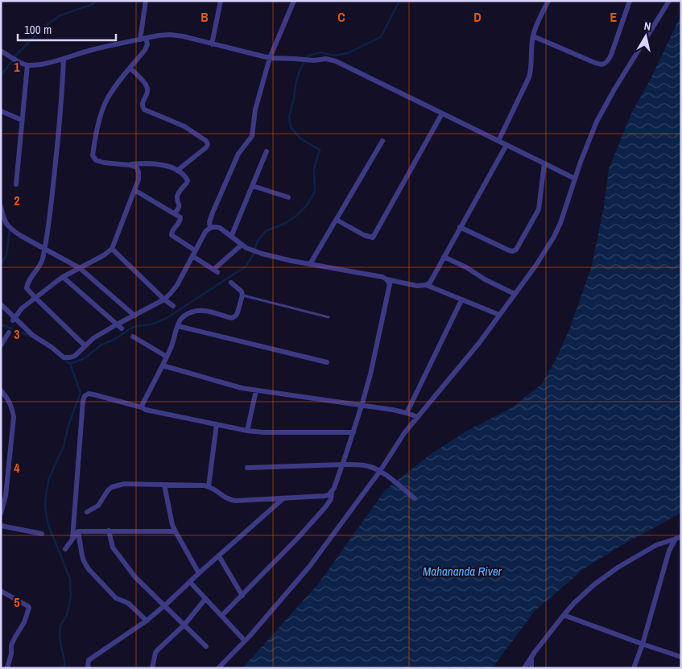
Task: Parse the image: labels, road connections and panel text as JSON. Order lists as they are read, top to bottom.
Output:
{
  "water": ["Mahananda River"],
  "scale_bar": "100 m",
  "north": "top",
  "grid": {
    "columns": [
      "B",
      "C",
      "D",
      "E"
    ],
    "rows": [
      "1",
      "2",
      "3",
      "4",
      "5"
    ]
  }
}
